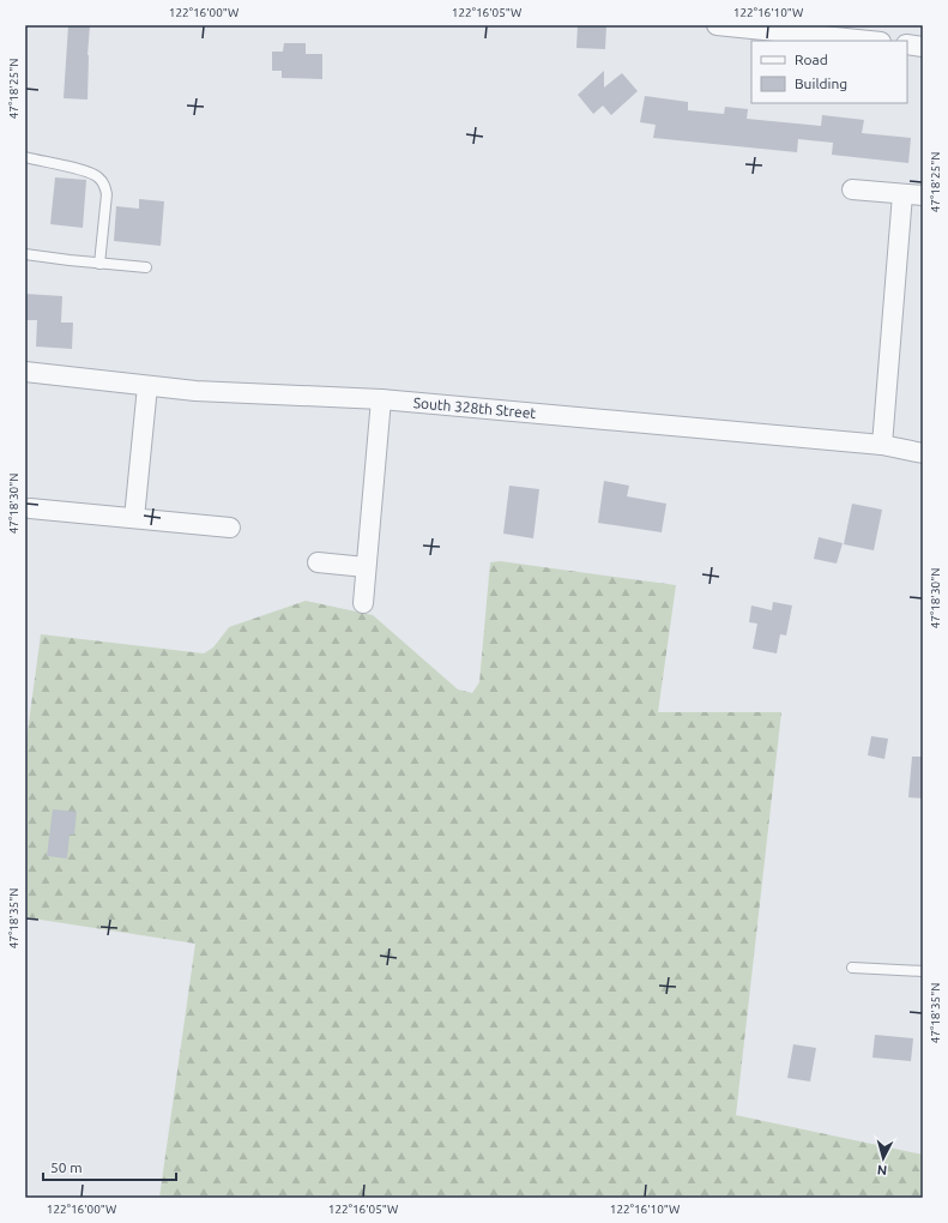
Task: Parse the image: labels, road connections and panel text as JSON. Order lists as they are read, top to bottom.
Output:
{
  "streets": {
    "street": ["South 328th Street"]
  },
  "legend": ["Road", "Building"],
  "scale_bar": "50 m",
  "north": "bottom",
  "coordinates": [
    "122°16'00\"W",
    "122°16'05\"W",
    "122°16'10\"W",
    "47°18'25\"N",
    "47°18'30\"N",
    "47°18'35\"N"
  ]
}
